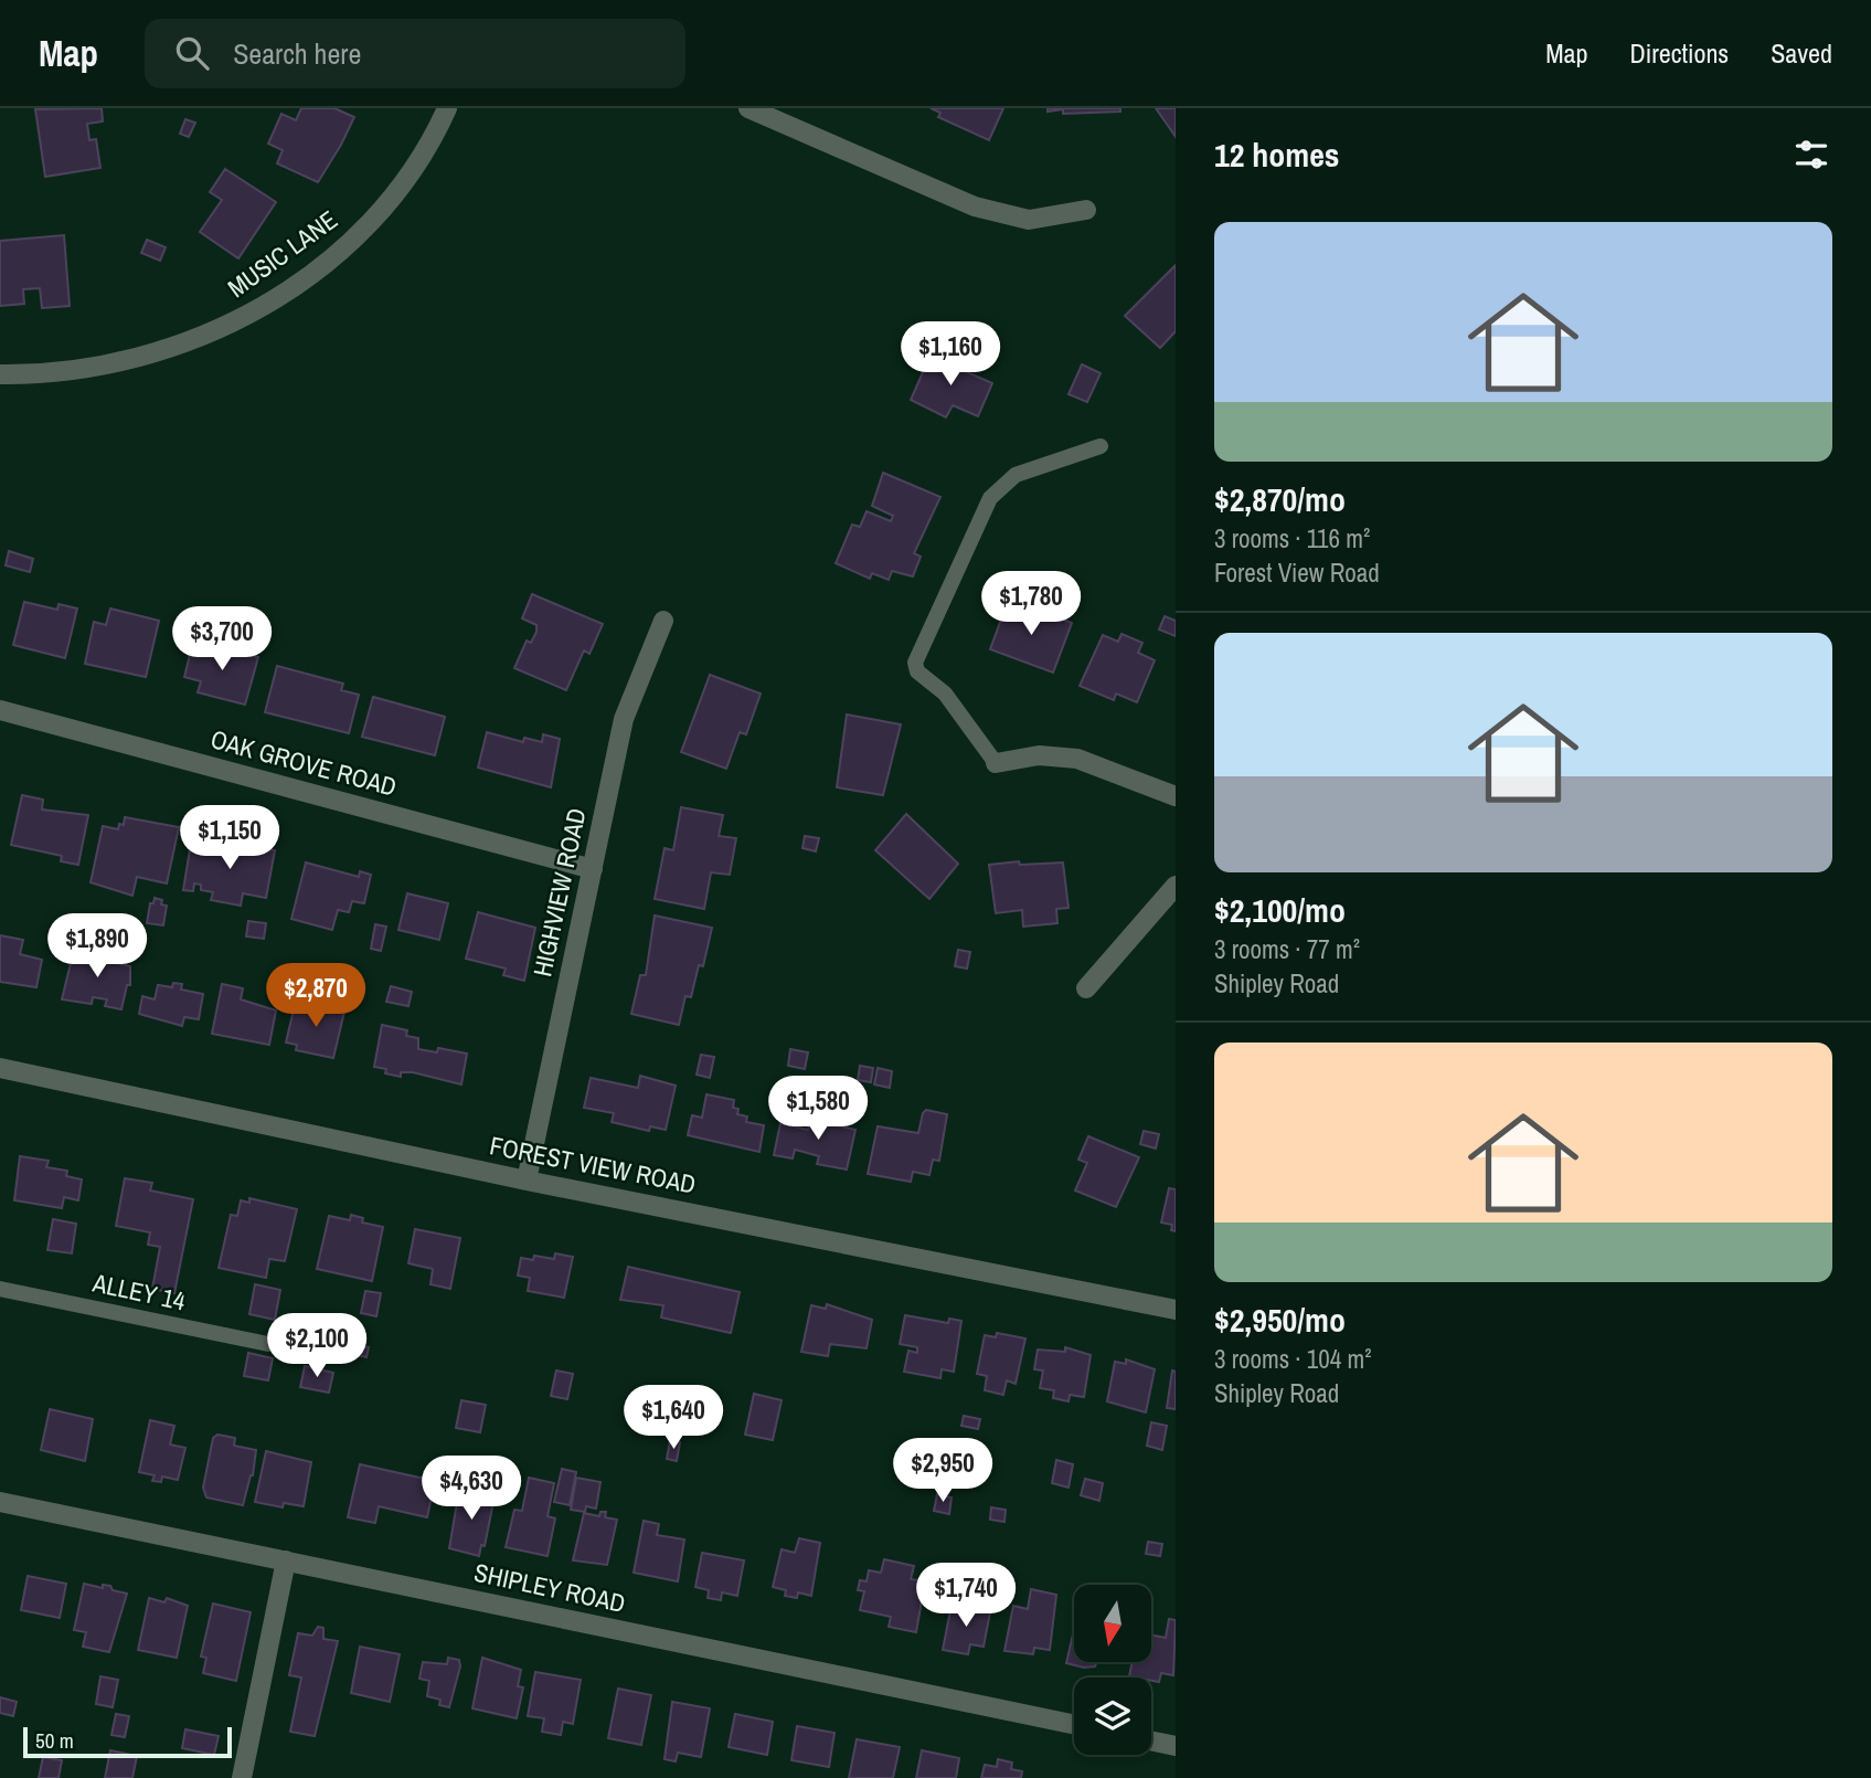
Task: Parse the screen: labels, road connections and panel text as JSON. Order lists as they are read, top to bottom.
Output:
{
  "streets": {
    "street": [
      "MUSIC LANE",
      "OAK GROVE ROAD",
      "HIGHVIEW ROAD",
      "FOREST VIEW ROAD",
      "SHIPLEY ROAD"
    ],
    "lane": ["ALLEY 14"]
  },
  "crossings": [
    ["OAK GROVE ROAD", "HIGHVIEW ROAD"],
    ["HIGHVIEW ROAD", "FOREST VIEW ROAD"]
  ],
  "scale_bar": "50 m",
  "north": "bottom",
  "page": {
    "header": "Map",
    "search": "Search here",
    "nav": ["Map", "Directions", "Saved"],
    "heading": "12 homes",
    "list": [
      {
        "name": "$2,870/mo",
        "note": "3 rooms · 116 m² · Forest View Road"
      },
      {
        "name": "$2,100/mo",
        "note": "3 rooms · 77 m² · Shipley Road"
      },
      {
        "name": "$2,950/mo",
        "note": "3 rooms · 104 m² · Shipley Road"
      }
    ],
    "price": [
      "$1,160",
      "$1,780",
      "$3,700",
      "$1,150",
      "$1,890",
      "$2,870",
      "$1,580",
      "$2,100",
      "$1,640",
      "$2,950",
      "$4,630",
      "$1,740"
    ],
    "scale": "50 m"
  }
}
